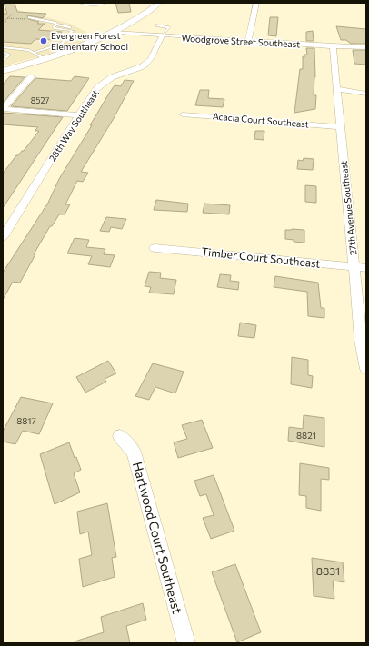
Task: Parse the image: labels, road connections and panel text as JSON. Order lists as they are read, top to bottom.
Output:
{
  "streets": {
    "street": [
      "Woodgrove Street Southeast",
      "Acacia Court Southeast",
      "28th Way Southeast",
      "27th Avenue Southeast",
      "Timber Court Southeast",
      "Hartwood Court Southeast"
    ]
  },
  "crossings": [
    ["Woodgrove Street Southeast", "28th Way Southeast"],
    ["Woodgrove Street Southeast", "27th Avenue Southeast"],
    ["Acacia Court Southeast", "27th Avenue Southeast"],
    ["27th Avenue Southeast", "Timber Court Southeast"]
  ],
  "places": ["Evergreen Forest Elementary School"],
  "house_numbers": [
    "8527",
    "8817",
    "8821",
    "8831"
  ]
}
